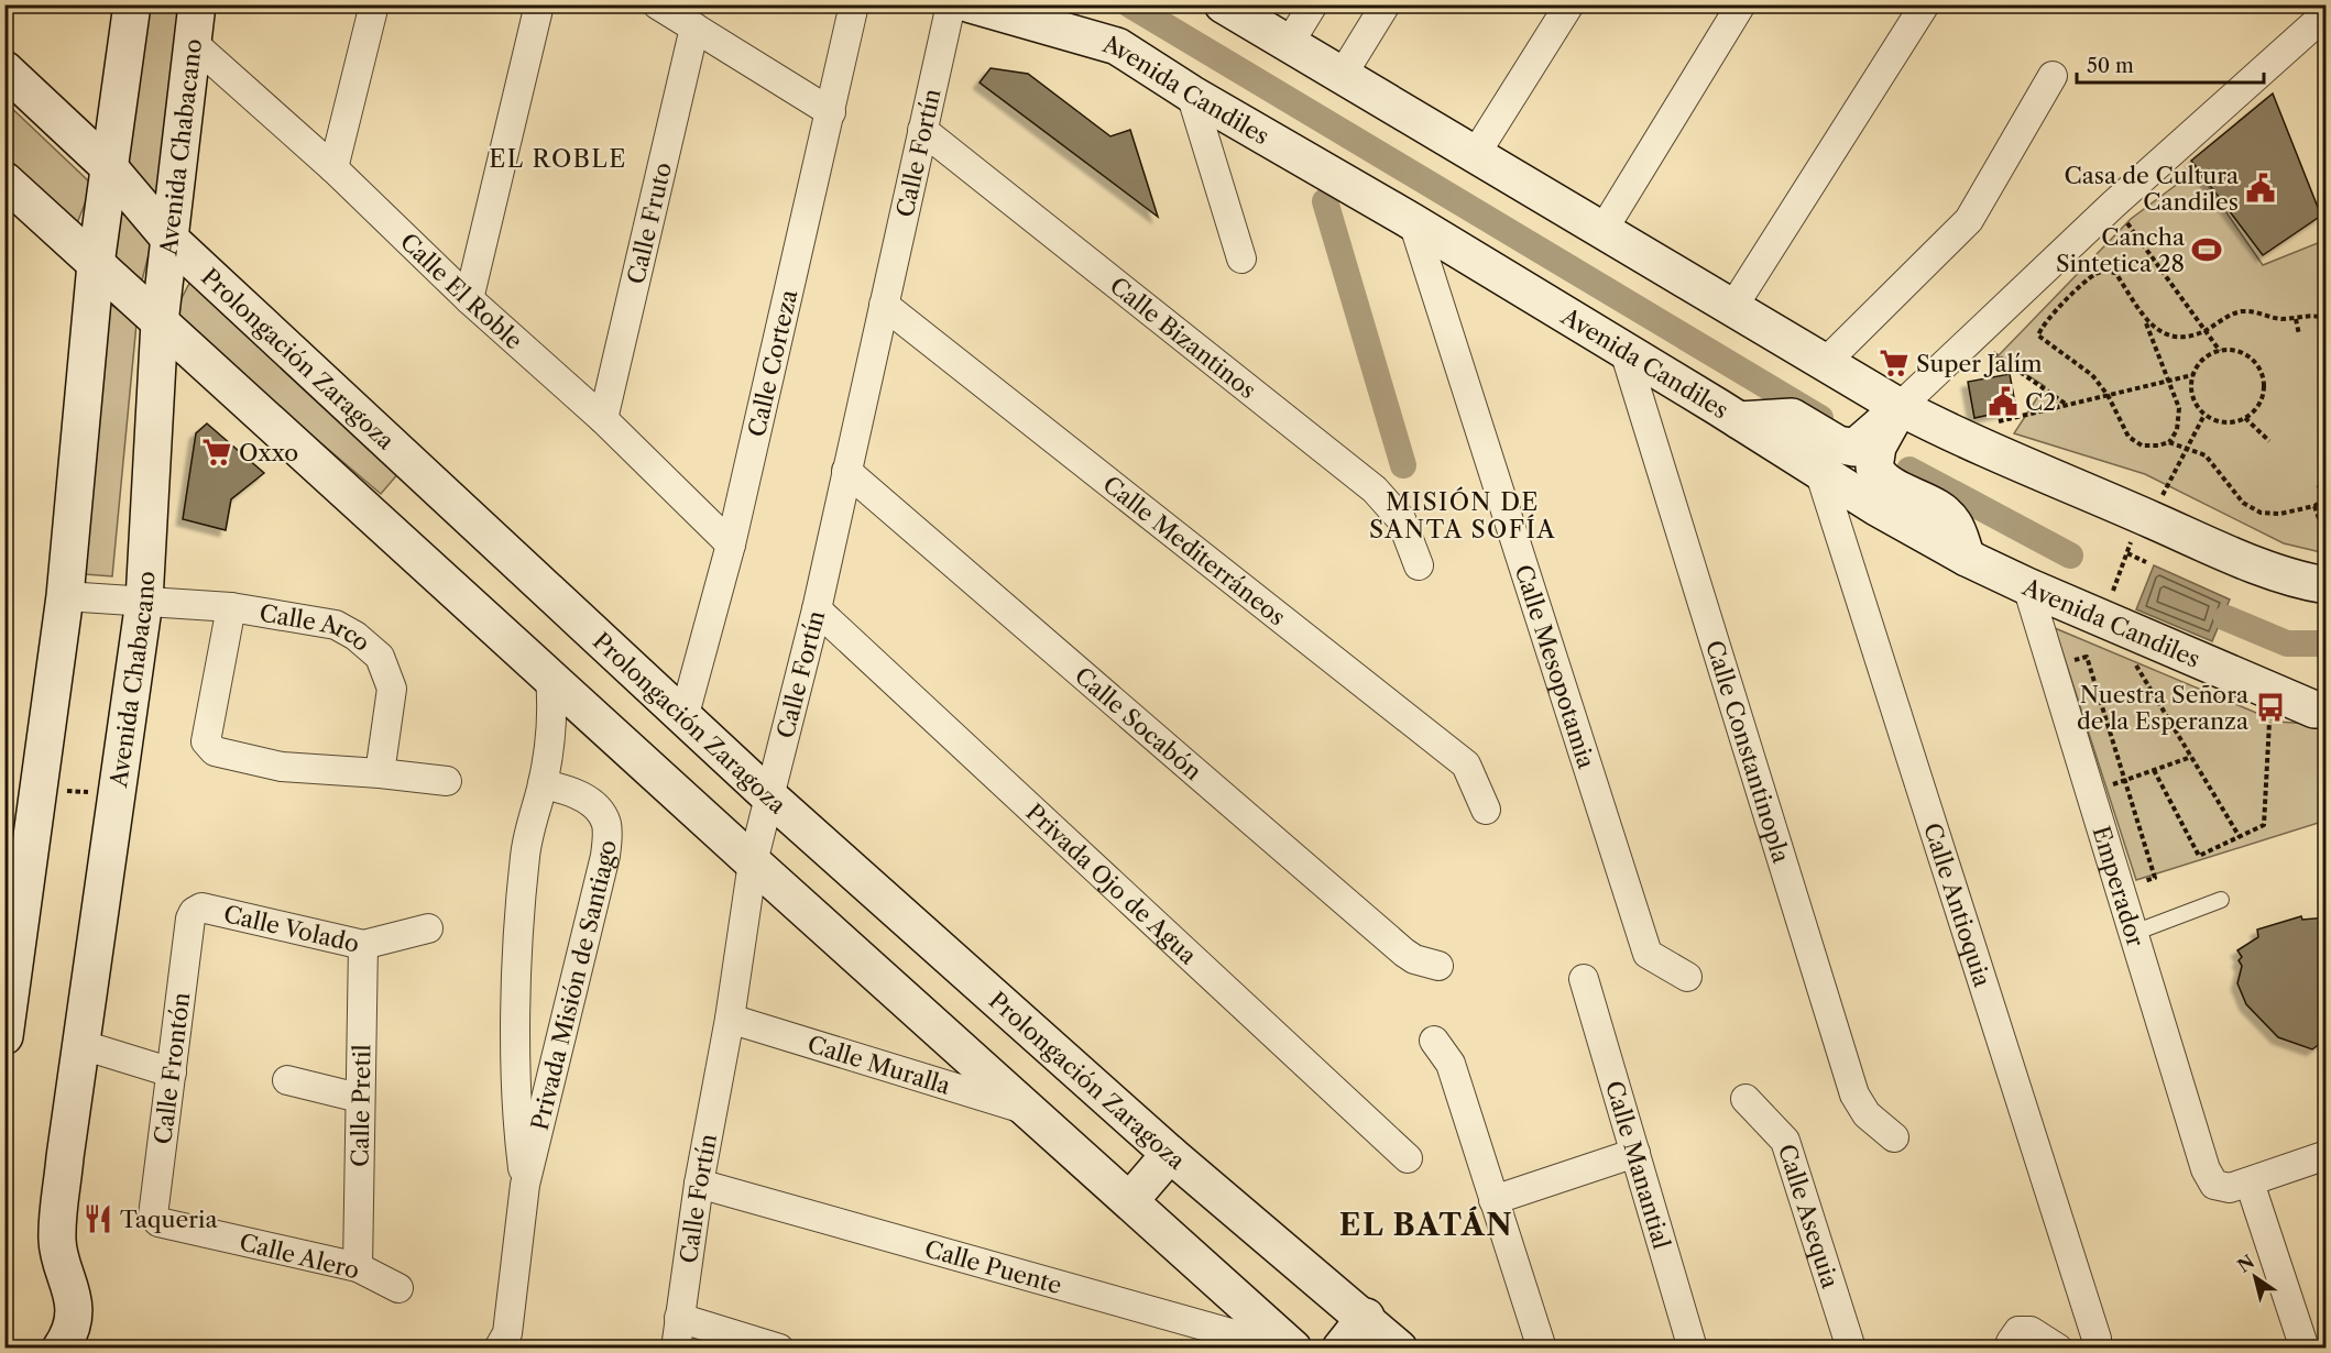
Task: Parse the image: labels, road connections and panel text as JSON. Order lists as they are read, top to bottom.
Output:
{
  "streets": {
    "main road": ["Avenida Candiles", "Avenida Chabacano", "Prolongación Zaragoza"],
    "street": [
      "Calle Fortín",
      "Calle Fruto",
      "Calle El Roble",
      "Calle Bizantinos",
      "Calle Corteza",
      "Calle Mediterráneos",
      "Calle Arco",
      "Calle Mesopotamia",
      "Calle Socabón",
      "Calle Constantinopla",
      "Privada Ojo de Agua",
      "Emperador",
      "Calle Antioquia",
      "Calle Volado",
      "Privada Misión de Santiago",
      "Calle Muralla",
      "Calle Frontón",
      "Calle Pretil",
      "Calle Manantial",
      "Calle Asequia",
      "Calle Alero",
      "Calle Puente"
    ]
  },
  "crossings": [
    ["Avenida Candiles", "Calle Mesopotamia"],
    ["Avenida Candiles", "Calle Constantinopla"],
    ["Avenida Candiles", "Emperador"],
    ["Avenida Candiles", "Calle Antioquia"],
    ["Avenida Chabacano", "Calle El Roble"],
    ["Avenida Chabacano", "Prolongación Zaragoza"],
    ["Avenida Chabacano", "Calle Arco"],
    ["Calle Fortín", "Calle Bizantinos"],
    ["Calle Fortín", "Prolongación Zaragoza"],
    ["Calle Fortín", "Calle Mediterráneos"],
    ["Calle Fortín", "Calle Socabón"],
    ["Calle Fortín", "Privada Ojo de Agua"],
    ["Calle Fortín", "Calle Muralla"],
    ["Calle Fortín", "Calle Puente"],
    ["Calle Fruto", "Calle El Roble"],
    ["Calle El Roble", "Calle Corteza"],
    ["Prolongación Zaragoza", "Calle Corteza"],
    ["Calle Volado", "Calle Frontón"],
    ["Calle Volado", "Calle Pretil"],
    ["Calle Frontón", "Calle Alero"],
    ["Calle Pretil", "Calle Alero"]
  ],
  "districts": ["EL ROBLE", "MISIÓN DE SANTA SOFÍA", "EL BATÁN"],
  "places": {
    "public building": ["Casa de Cultura Candiles", "C2"],
    "sports": ["Cancha Sintetica 28"],
    "supermarket": ["Super Jalím", "Oxxo"],
    "bus stop": ["Nuestra Señora de la Esperanza"],
    "restaurant": ["Taqueria"]
  },
  "scale_bar": "50 m",
  "north": "top left"
}
